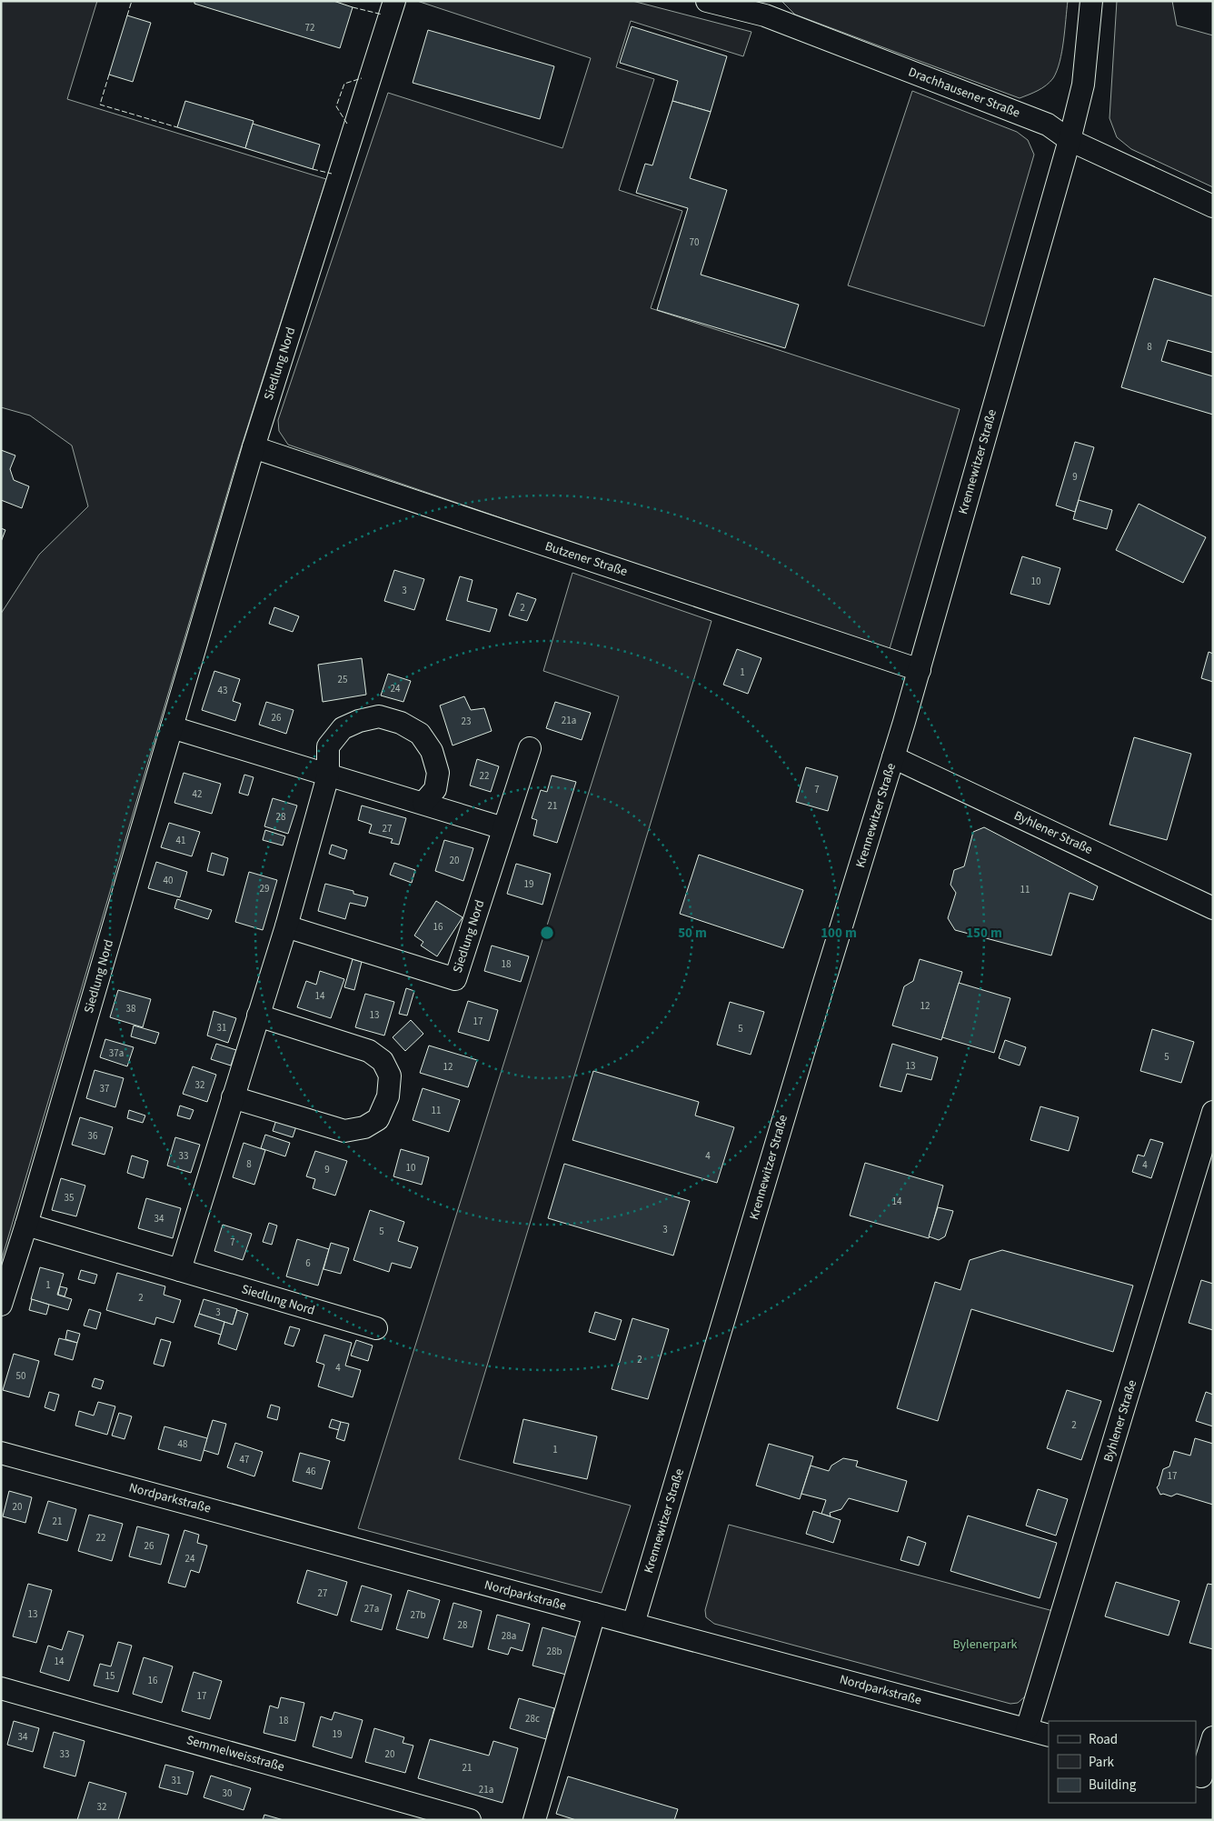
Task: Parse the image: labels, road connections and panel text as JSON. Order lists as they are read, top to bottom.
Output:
{
  "streets": {
    "street": [
      "Drachhausener Straße",
      "Siedlung Nord",
      "Krennewitzer Straße",
      "Butzener Straße",
      "Byhlener Straße",
      "Nordparkstraße",
      "Semmelweisstraße"
    ]
  },
  "crossings": [
    ["Drachhausener Straße", "Krennewitzer Straße"],
    ["Siedlung Nord", "Butzener Straße"],
    ["Krennewitzer Straße", "Butzener Straße"],
    ["Krennewitzer Straße", "Byhlener Straße"],
    ["Krennewitzer Straße", "Nordparkstraße"],
    ["Byhlener Straße", "Nordparkstraße"]
  ],
  "parks": ["Bylenerpark"],
  "house_numbers": [
    "72",
    "70",
    "8",
    "9",
    "10",
    "3",
    "2",
    "1",
    "25",
    "24",
    "43",
    "26",
    "21a",
    "23",
    "22",
    "7",
    "42",
    "21",
    "28",
    "27",
    "41",
    "20",
    "40",
    "19",
    "29",
    "11",
    "16",
    "18",
    "14",
    "12",
    "38",
    "13",
    "17",
    "31",
    "5",
    "37a",
    "5",
    "13",
    "12",
    "32",
    "37",
    "11",
    "36",
    "33",
    "4",
    "8",
    "4",
    "10",
    "9",
    "35",
    "14",
    "34",
    "3",
    "5",
    "7",
    "6",
    "1",
    "2",
    "3",
    "2",
    "4",
    "50",
    "2",
    "48",
    "1",
    "47",
    "46",
    "17",
    "20",
    "21",
    "22",
    "26",
    "24",
    "27",
    "27a",
    "13",
    "27b",
    "28",
    "28a",
    "28b",
    "14",
    "15",
    "16",
    "17",
    "28c",
    "18",
    "19",
    "34",
    "33",
    "20",
    "21",
    "31",
    "21a",
    "30",
    "32"
  ],
  "legend": ["Road", "Park", "Building"],
  "rings": ["50 m", "100 m", "150 m"]
}
